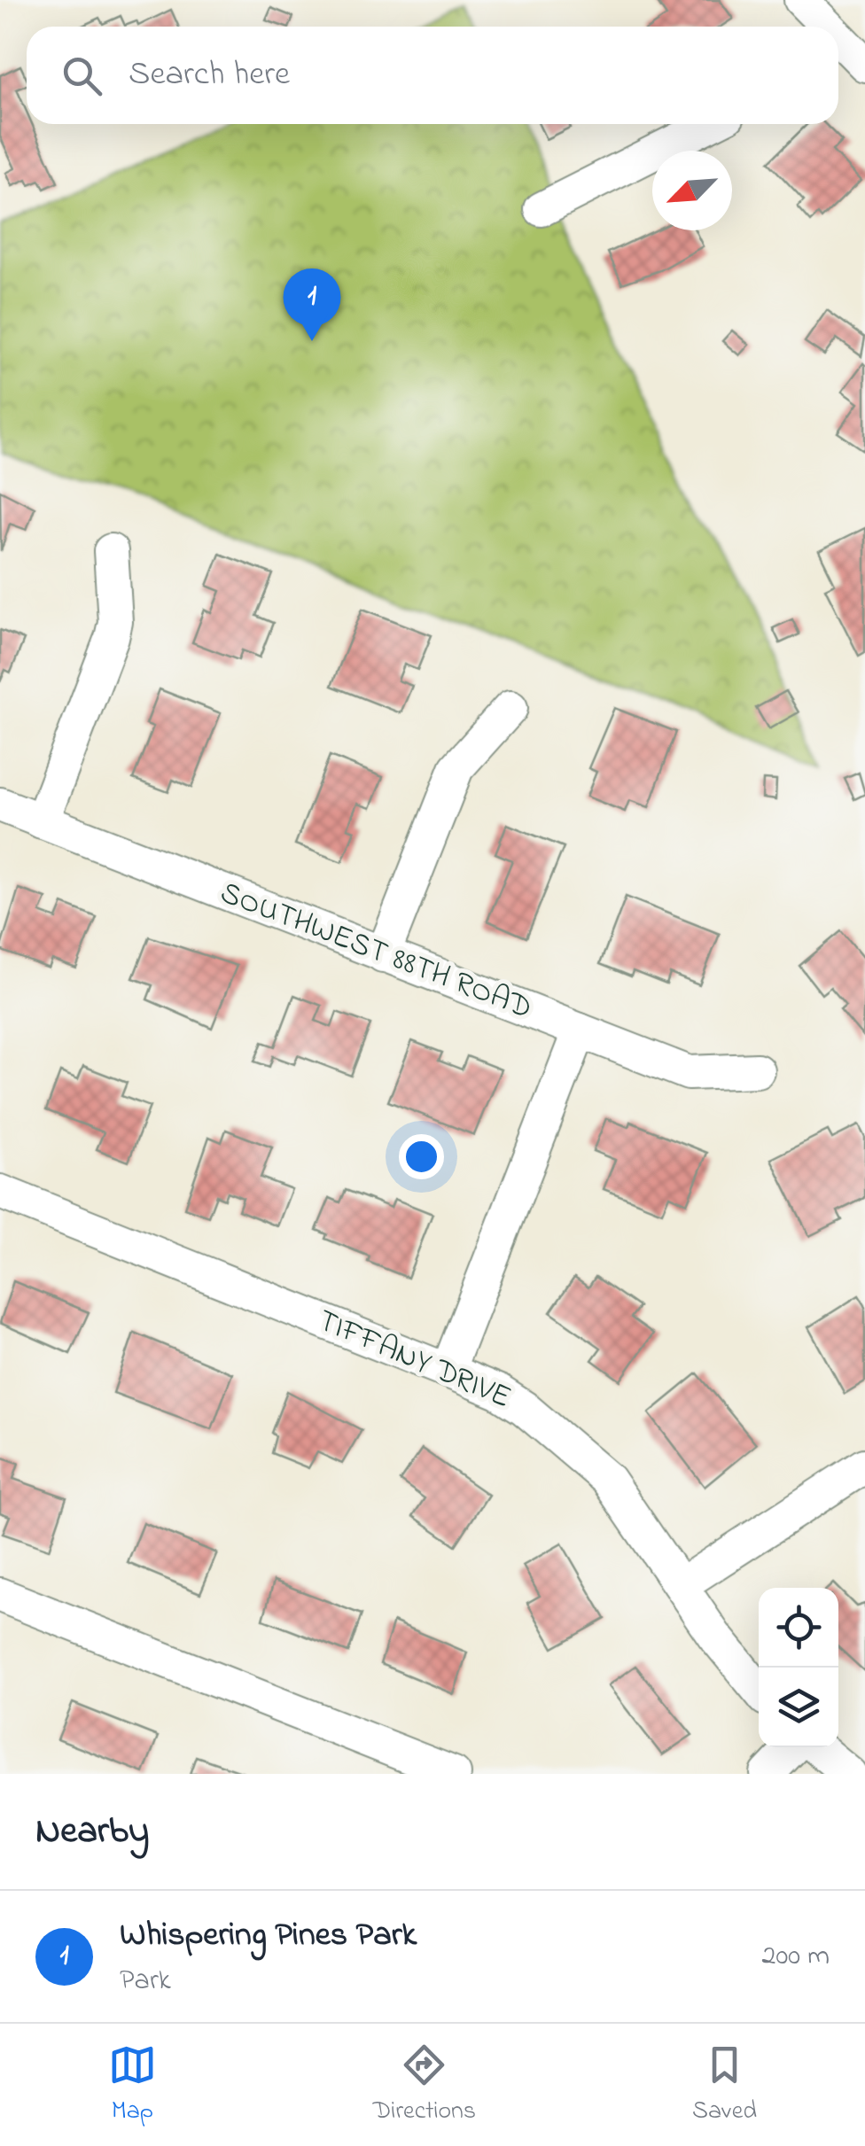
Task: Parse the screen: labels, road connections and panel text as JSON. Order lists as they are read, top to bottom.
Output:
{
  "streets": {
    "street": ["SOUTHWEST 88TH ROAD", "TIFFANY DRIVE"]
  },
  "north": "bottom left",
  "page": {
    "search": "Search here",
    "pins": "1",
    "heading": "Nearby",
    "list": [
      {
        "mark": "1",
        "name": "Whispering Pines Park",
        "note": "Park",
        "value": "200 m"
      }
    ],
    "nav": ["Map", "Directions", "Saved"]
  }
}
